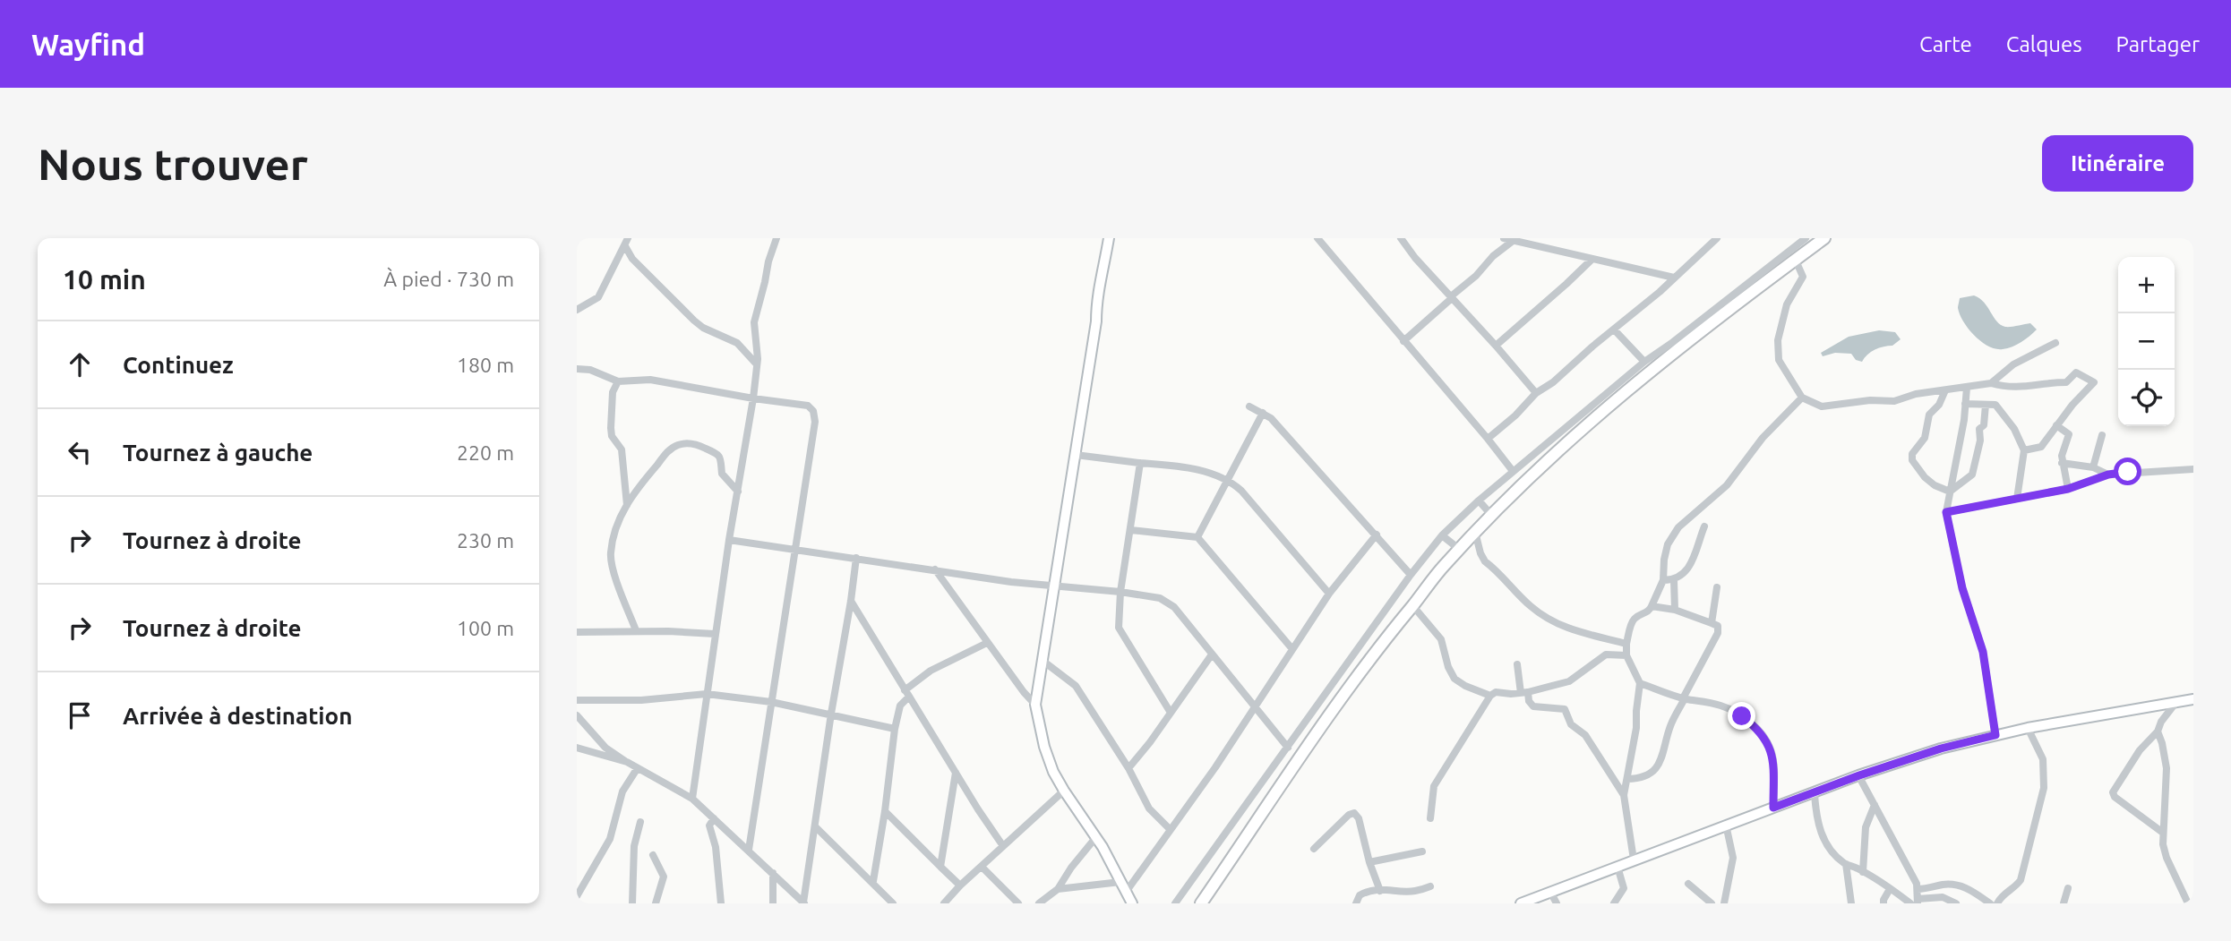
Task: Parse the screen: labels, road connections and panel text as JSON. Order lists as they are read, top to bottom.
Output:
{
  "page": {
    "header": "Wayfind",
    "nav": ["Carte", "Calques", "Partager"],
    "buttons": "Itinéraire",
    "title": "Nous trouver",
    "heading": ["10 min", "À pied · 730 m"],
    "map_buttons": ["+", "−"],
    "list": [
      ["Continuez", "180 m"],
      ["Tournez à gauche", "220 m"],
      ["Tournez à droite", "230 m"],
      ["Tournez à droite", "100 m"],
      "Arrivée à destination"
    ]
  }
}
